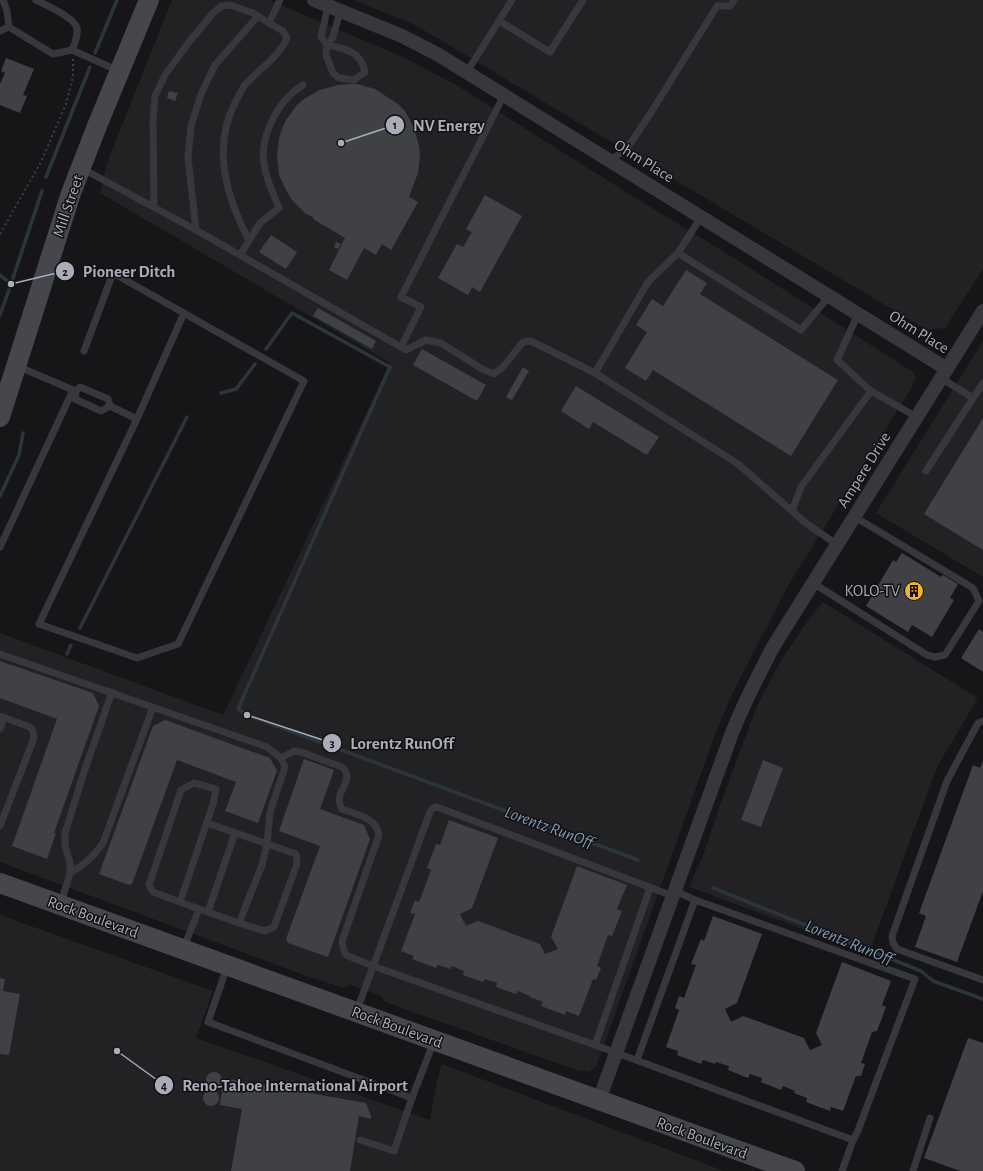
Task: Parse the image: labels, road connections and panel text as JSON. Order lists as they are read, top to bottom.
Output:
{
  "streets": {
    "main road": ["Mill Street", "Rock Boulevard"],
    "street": ["Ohm Place", "Ampere Drive"]
  },
  "crossings": [
    ["Ohm Place", "Ampere Drive"],
    ["Ampere Drive", "Rock Boulevard"]
  ],
  "water": ["Lorentz RunOff"],
  "places": {
    "other": [
      "NV Energy",
      "Pioneer Ditch",
      "Lorentz RunOff",
      "Reno-Tahoe International Airport"
    ],
    "building": ["KOLO-TV"]
  }
}
